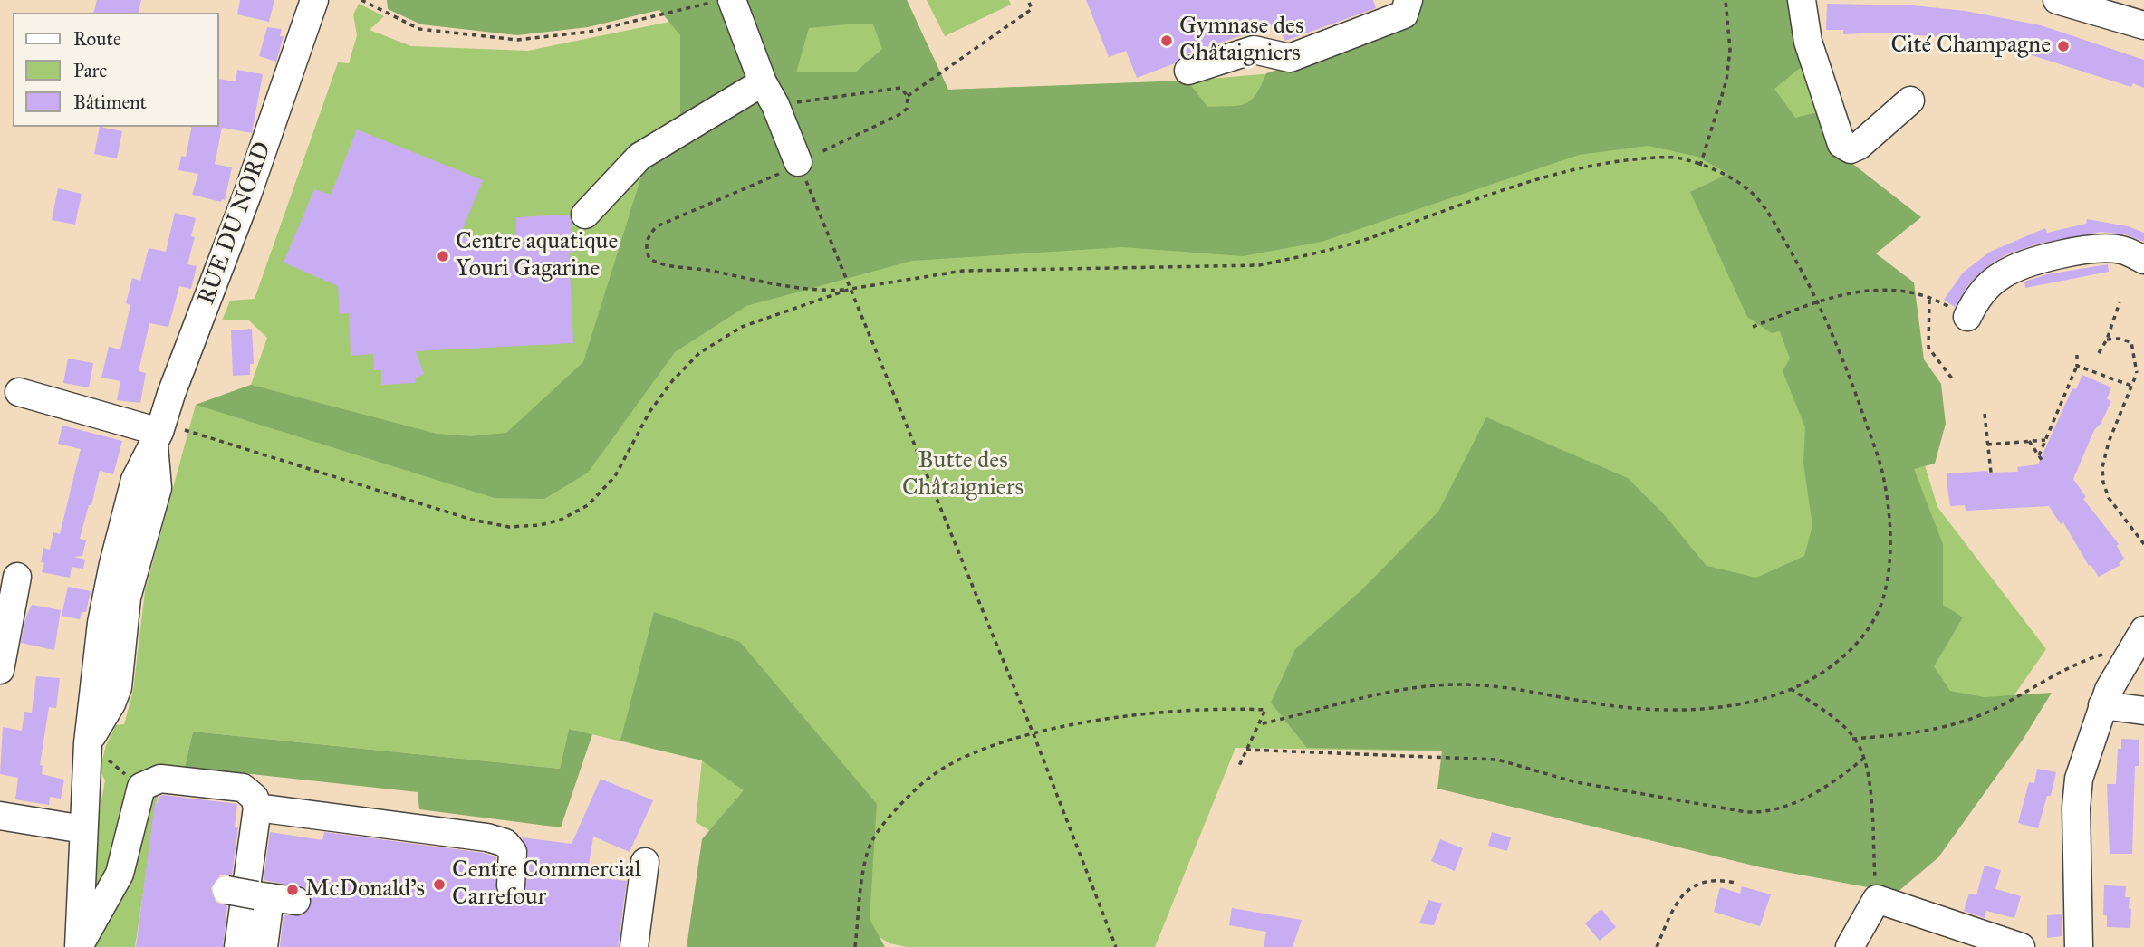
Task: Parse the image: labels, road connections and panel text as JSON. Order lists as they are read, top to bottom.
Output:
{
  "streets": {
    "street": ["RUE DU NORD"]
  },
  "parks": ["Butte des Châtaigniers"],
  "places": [
    "Gymnase des Châtaigniers",
    "Cité Champagne",
    "Centre aquatique Youri Gagarine",
    "Centre Commercial Carrefour",
    "McDonald's"
  ],
  "legend": ["Route", "Parc", "Bâtiment"]
}
